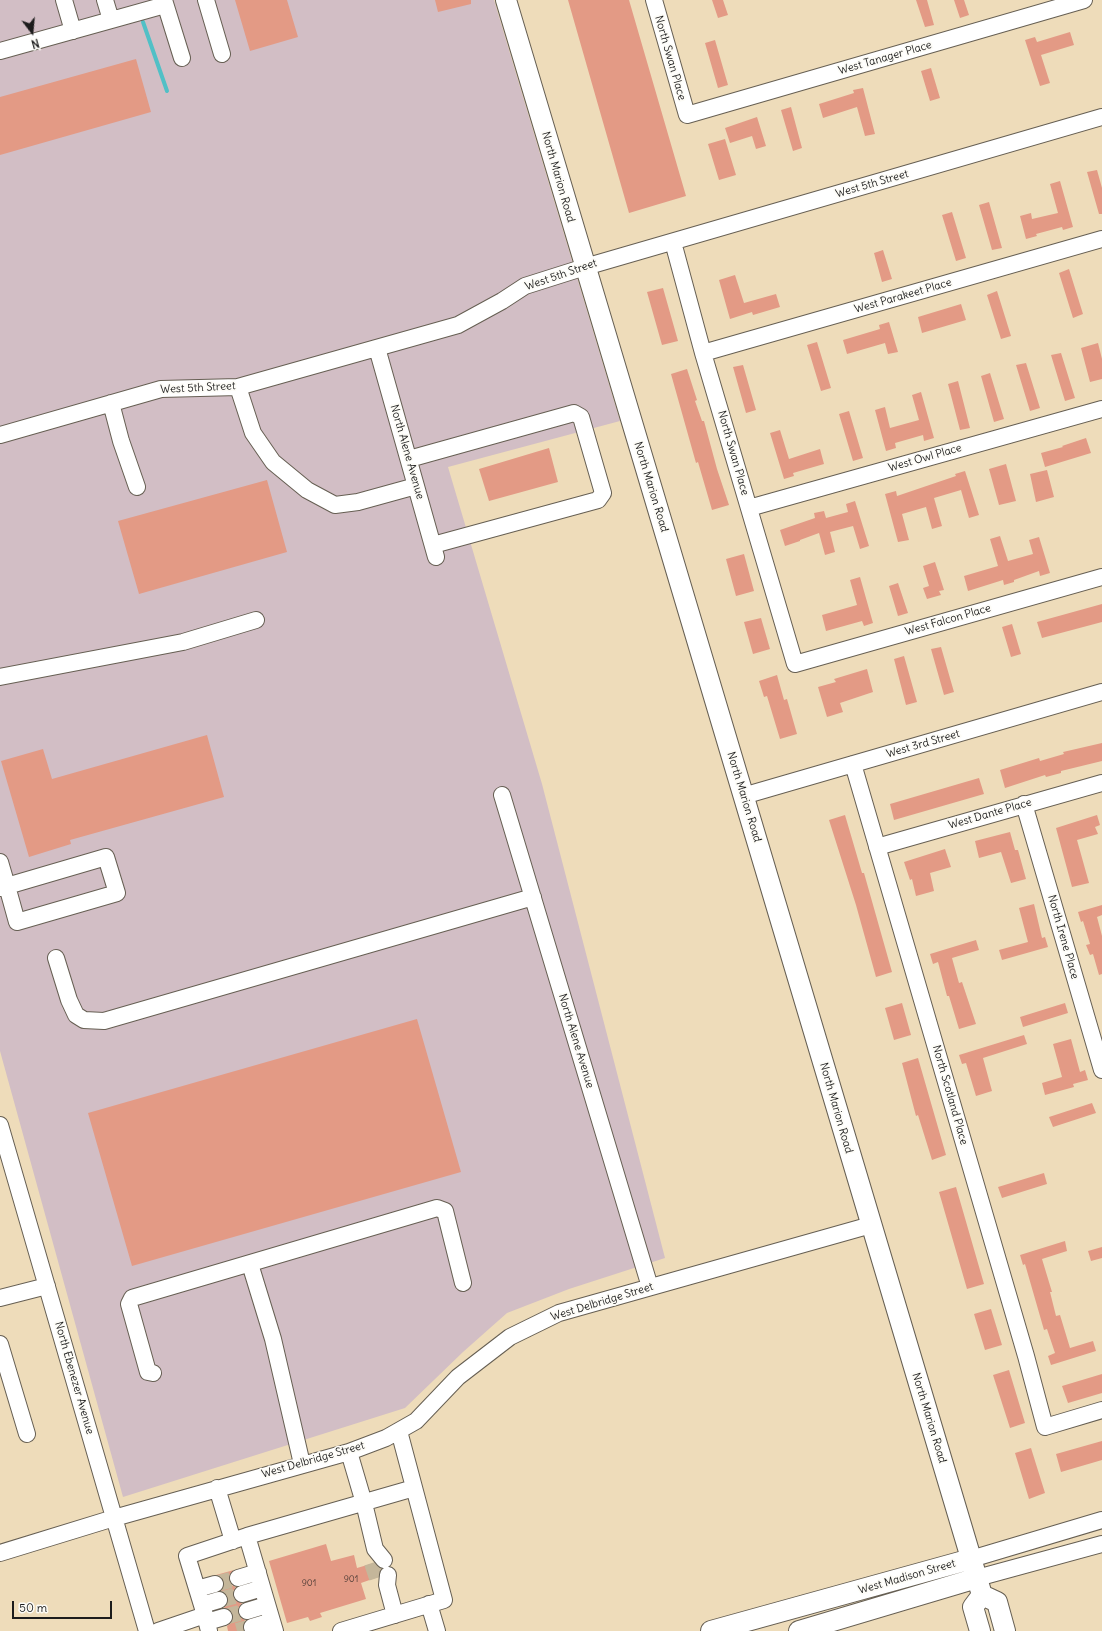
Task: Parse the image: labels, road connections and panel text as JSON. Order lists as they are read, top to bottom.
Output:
{
  "streets": {
    "main road": ["North Marion Road", "West Madison Street"],
    "street": [
      "North Swan Place",
      "West Tanager Place",
      "West 5th Street",
      "West Parakeet Place",
      "North Alene Avenue",
      "West Owl Place",
      "West Falcon Place",
      "West 3rd Street",
      "West Dante Place",
      "North Irene Place",
      "North Scotland Place",
      "West Delbridge Street",
      "North Ebenezer Avenue"
    ]
  },
  "crossings": [
    ["North Swan Place", "West Tanager Place"],
    ["North Swan Place", "West 5th Street"],
    ["North Swan Place", "West Parakeet Place"],
    ["North Swan Place", "West Owl Place"],
    ["North Swan Place", "West Falcon Place"],
    ["North Marion Road", "West 5th Street"],
    ["North Marion Road", "West 3rd Street"],
    ["North Marion Road", "West Delbridge Street"],
    ["North Marion Road", "West Madison Street"],
    ["West 5th Street", "North Alene Avenue"],
    ["North Alene Avenue", "West Delbridge Street"],
    ["West 3rd Street", "North Scotland Place"],
    ["West Dante Place", "North Irene Place"],
    ["West Dante Place", "North Scotland Place"],
    ["West Delbridge Street", "North Ebenezer Avenue"]
  ],
  "house_numbers": ["901", "901"],
  "scale_bar": "50 m",
  "north": "bottom"
}
